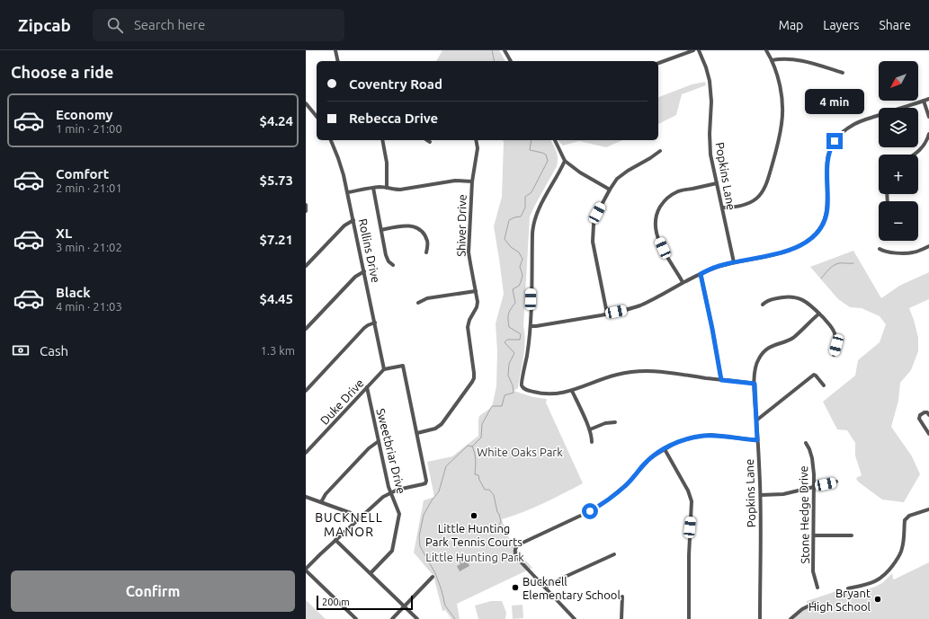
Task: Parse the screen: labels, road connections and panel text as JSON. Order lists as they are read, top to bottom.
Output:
{
  "streets": {
    "street": [
      "Popkins Lane",
      "Shiver Drive",
      "Rollins Drive",
      "Duke Drive",
      "Sweetbriar Drive",
      "Stone Hedge Drive"
    ]
  },
  "crossings": [
    ["Rollins Drive", "Duke Drive"],
    ["Duke Drive", "Sweetbriar Drive"]
  ],
  "districts": ["BUCKNELL MANOR"],
  "parks": ["White Oaks Park", "Little Hunting Park"],
  "places": ["Little Hunting Park Tennis Courts", "Bucknell Elementary School", "Bryant High School"],
  "scale_bar": "200 m",
  "north": "bottom left",
  "page": {
    "header": "Zipcab",
    "search": "Search here",
    "nav": ["Map", "Layers", "Share"],
    "heading": "Choose a ride",
    "map_buttons": ["+", "−"],
    "banner": ["Coventry Road", "Rebecca Drive"],
    "bubble": "4 min",
    "list": [
      {
        "name": "Economy",
        "note": "1 min · 21:00",
        "value": "$4.24"
      },
      {
        "name": "Comfort",
        "note": "2 min · 21:01",
        "value": "$5.73"
      },
      {
        "name": "XL",
        "note": "3 min · 21:02",
        "value": "$7.21"
      },
      {
        "name": "Black",
        "note": "4 min · 21:03",
        "value": "$4.45"
      }
    ],
    "pay": ["Cash", "1.3 km"],
    "buttons": "Confirm",
    "scale": "200 m"
  }
}
